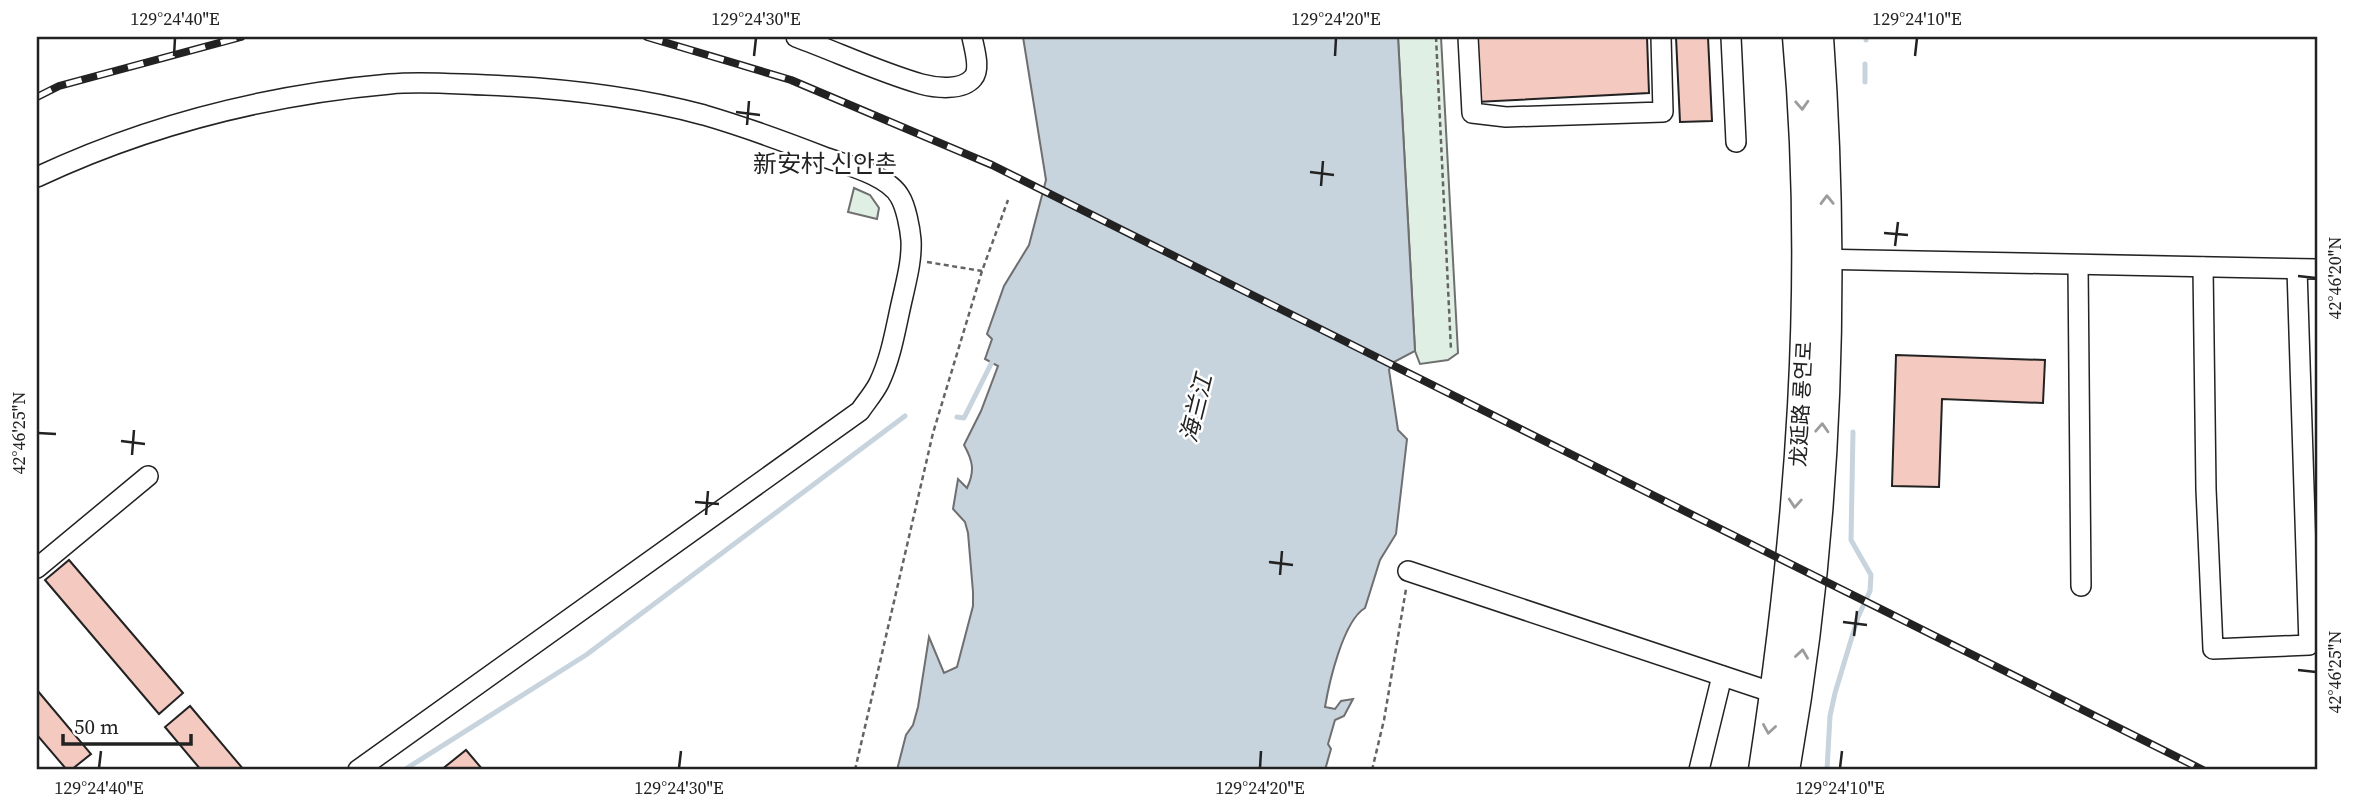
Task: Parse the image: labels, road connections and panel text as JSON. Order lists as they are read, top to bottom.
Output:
{
  "streets": {
    "highway": ["龙延路 룡연로"]
  },
  "districts": ["新安村 신안촌"],
  "water": ["海兰江"],
  "scale_bar": "50 m",
  "coordinates": [
    "129°24'40\"E",
    "129°24'30\"E",
    "129°24'20\"E",
    "129°24'10\"E",
    "42°46'20\"N",
    "42°46'25\"N"
  ]
}
